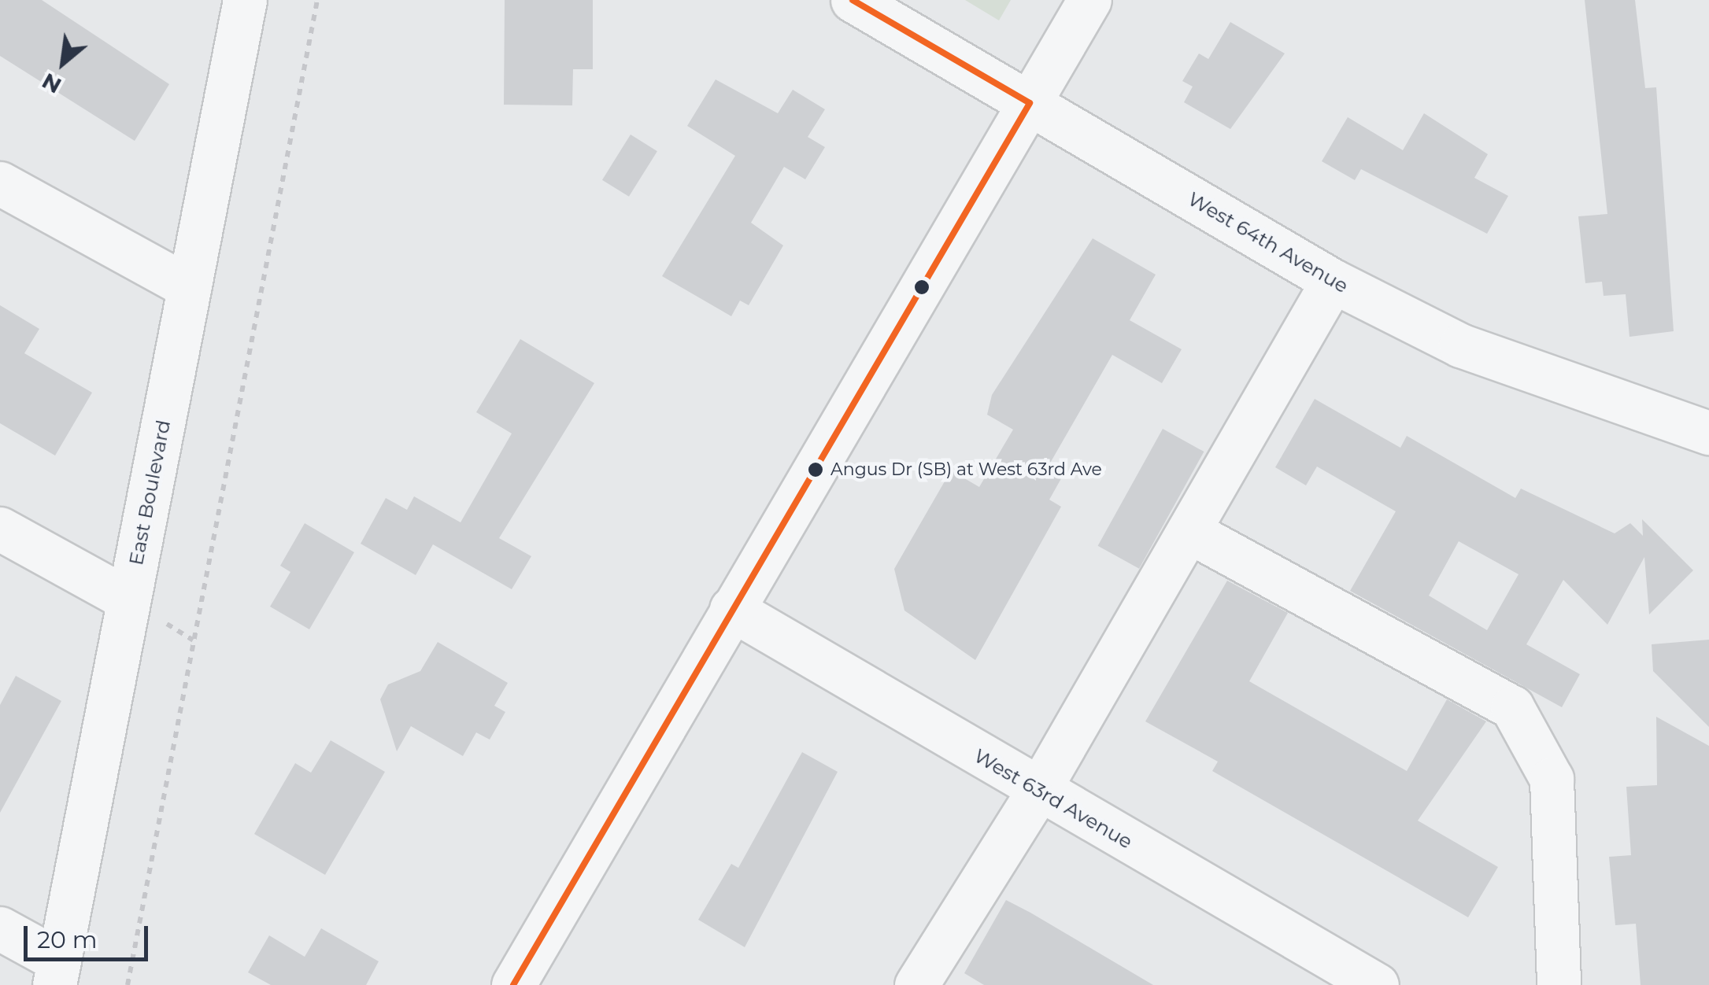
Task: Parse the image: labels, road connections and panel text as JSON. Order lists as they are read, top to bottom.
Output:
{
  "streets": {
    "street": ["West 64th Avenue", "East Boulevard", "West 63rd Avenue"]
  },
  "places": ["Angus Dr (SB) at West 63rd Ave"],
  "scale_bar": "20 m",
  "north": "bottom left"
}
